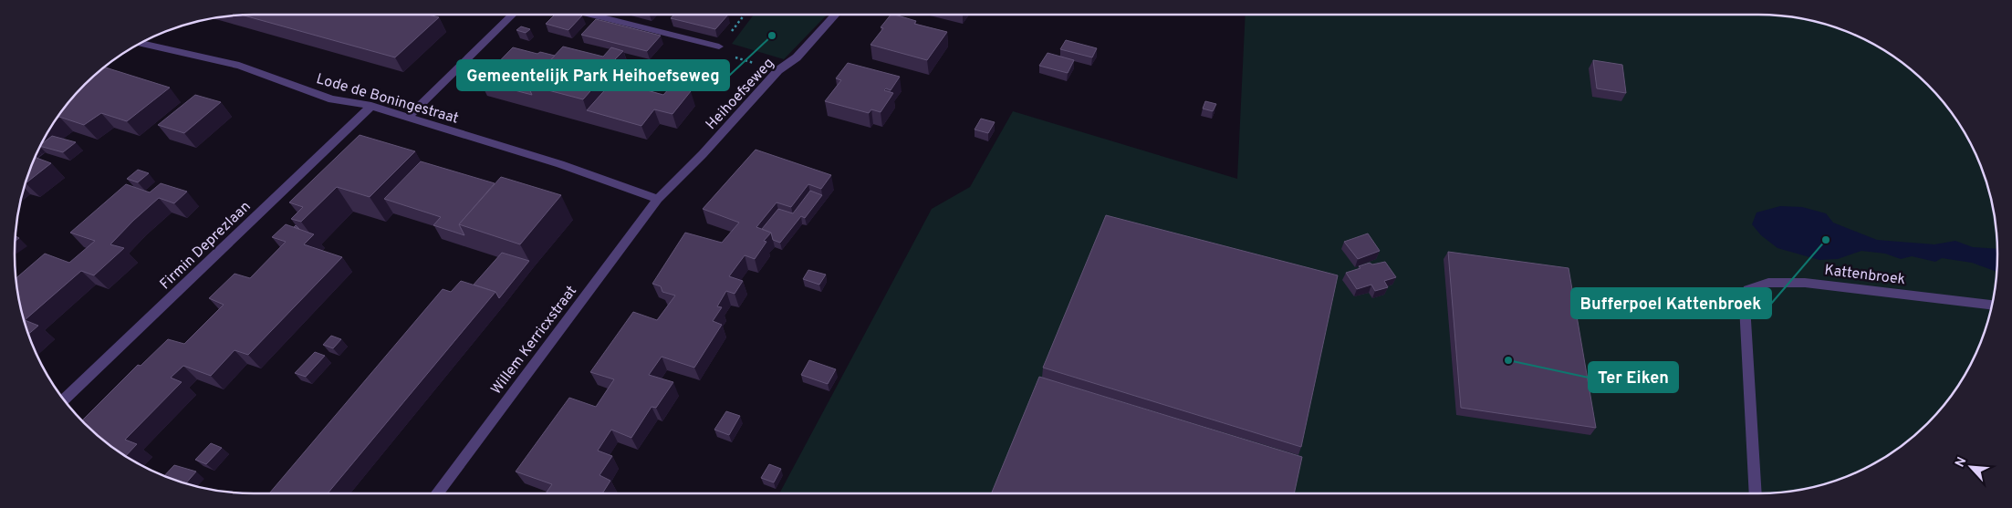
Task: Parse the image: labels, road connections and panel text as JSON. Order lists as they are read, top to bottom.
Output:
{
  "streets": {
    "street": [
      "Heihoefseweg",
      "Lode de Boningestraat",
      "Firmin Deprezlaan",
      "Kattenbroek",
      "Willem Kerricxstraat"
    ]
  },
  "crossings": [
    ["Heihoefseweg", "Lode de Boningestraat"],
    ["Heihoefseweg", "Willem Kerricxstraat"],
    ["Lode de Boningestraat", "Firmin Deprezlaan"],
    ["Lode de Boningestraat", "Willem Kerricxstraat"]
  ],
  "places": ["Gemeentelijk Park Heihoefseweg", "Bufferpoel Kattenbroek", "Ter Eiken"],
  "north": "top left"
}
